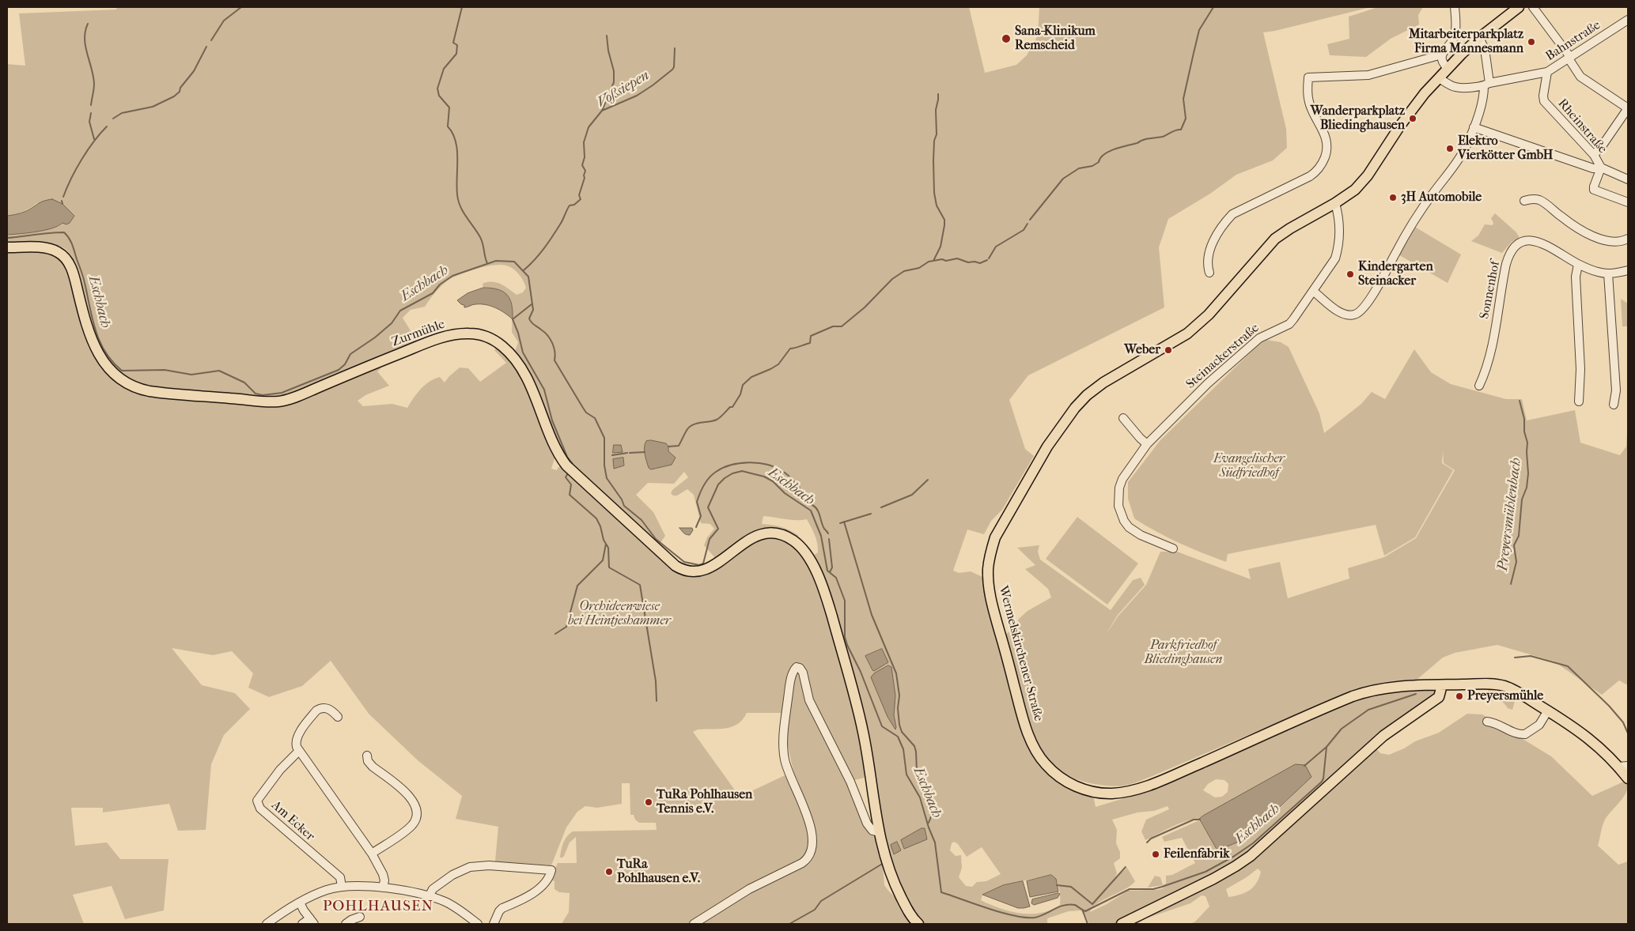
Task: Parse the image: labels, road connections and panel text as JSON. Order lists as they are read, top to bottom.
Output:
{
  "streets": {
    "main road": ["Zurmühle", "Wermelskirchener Straße"],
    "street": [
      "Bahnstraße",
      "Rheinstraße",
      "Sonnenhof",
      "Steinackerstraße",
      "Am Ecker"
    ]
  },
  "crossings": [
    ["Bahnstraße", "Rheinstraße"],
    ["Bahnstraße", "Wermelskirchener Straße"],
    ["Steinackerstraße", "Wermelskirchener Straße"]
  ],
  "districts": ["POHLHAUSEN"],
  "water": ["Voßsiepen", "Eschbach", "Preyersmühlenbach"],
  "parks": ["Evangelischer Südfriedhof", "Orchideenwiese bei Heintjeshammer", "Parkfriedhof Bliedinghausen"],
  "places": [
    "Sana-Klinikum Remscheid",
    "Mitarbeiterparkplatz Firma Mannesmann",
    "Wanderparkplatz Bliedinghausen",
    "Elektro Vierkötter GmbH",
    "3H Automobile",
    "Kindergarten Steinacker",
    "Weber",
    "Preyersmühle",
    "TuRa Pohlhausen Tennis e.V.",
    "Feilenfabrik",
    "TuRa Pohlhausen e.V."
  ]
}
